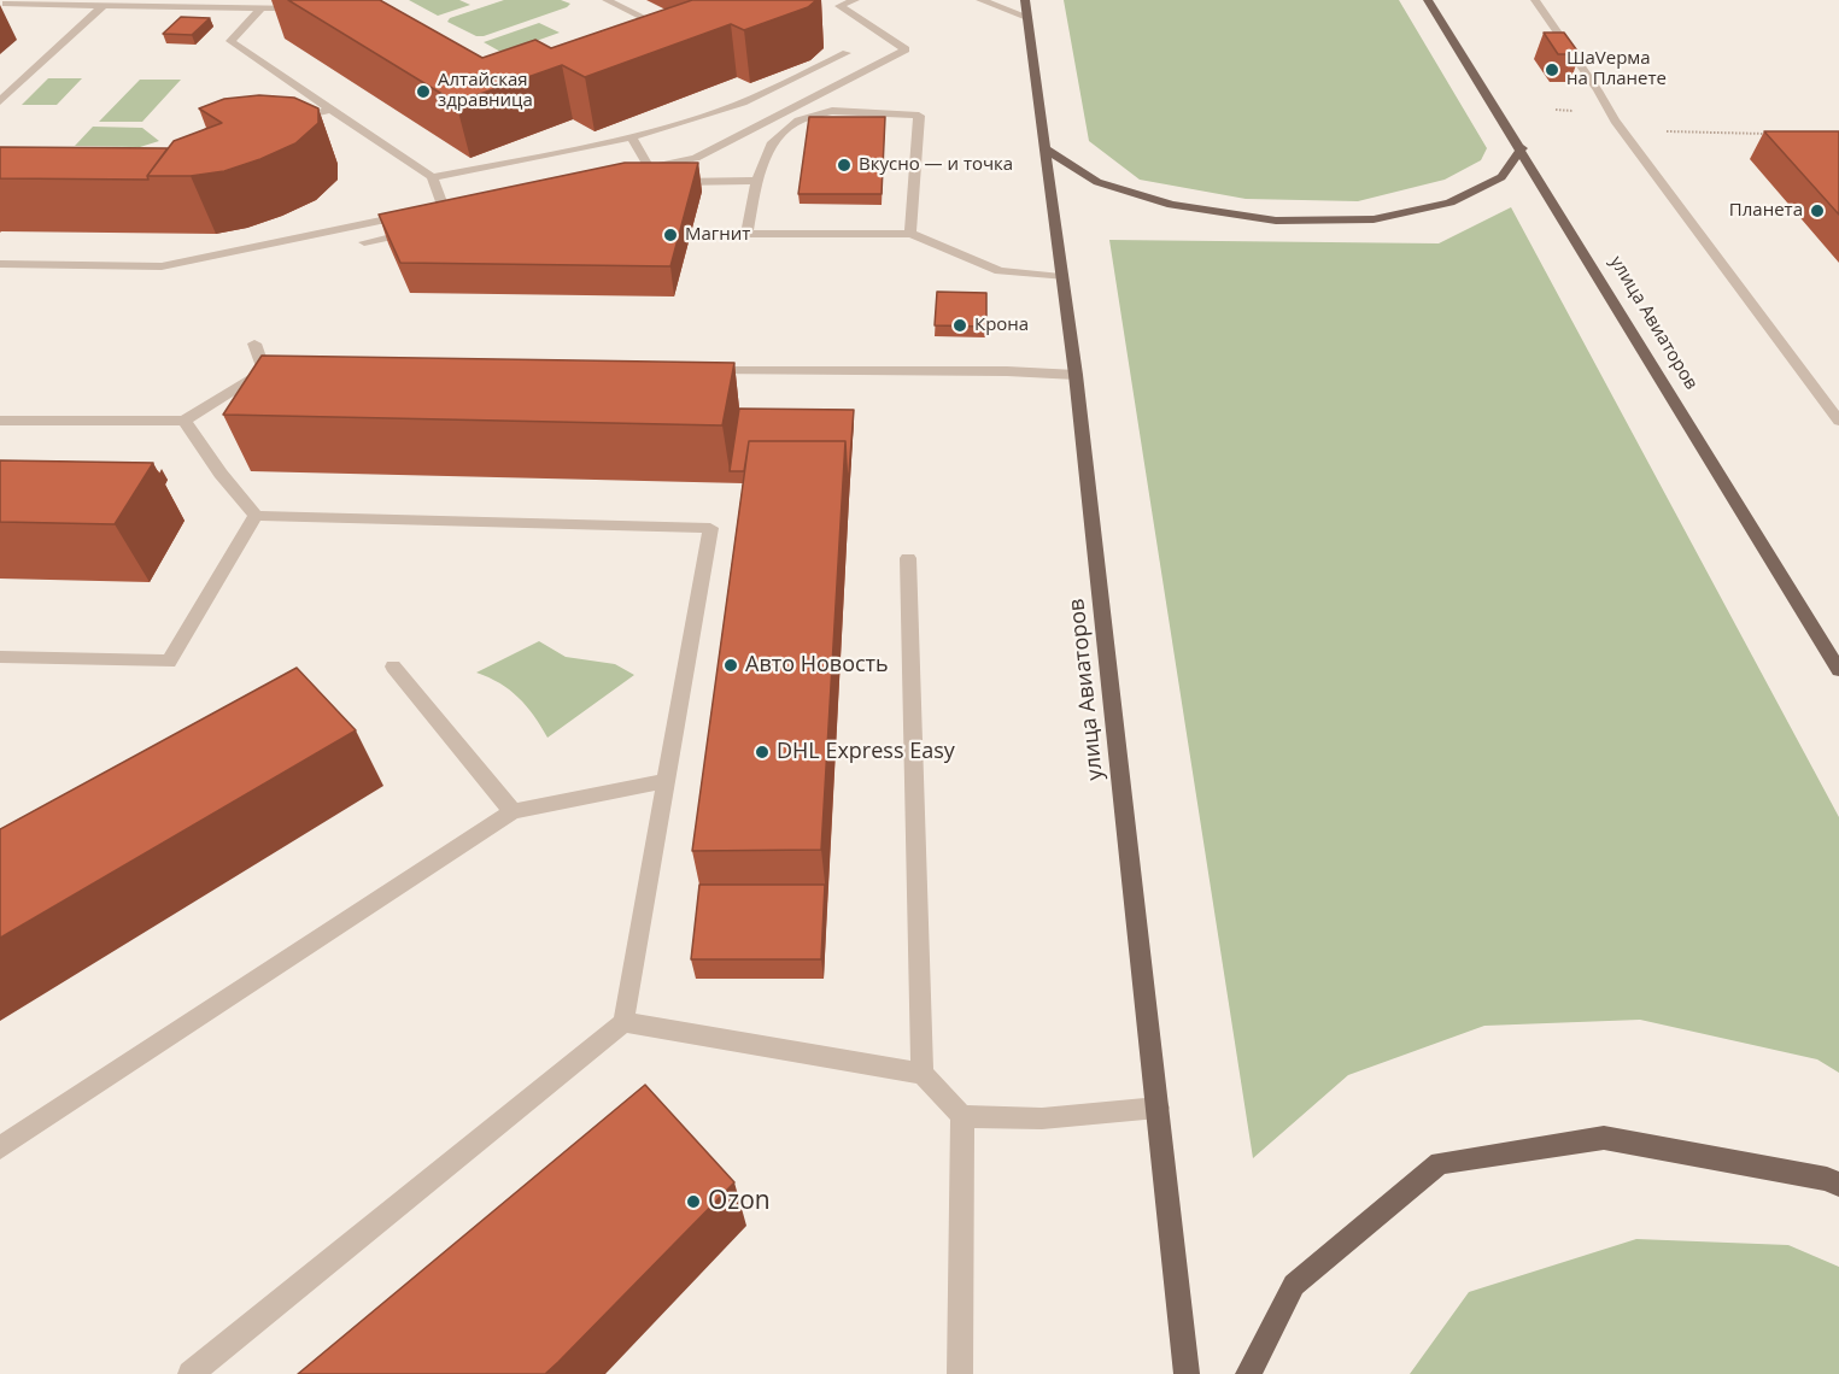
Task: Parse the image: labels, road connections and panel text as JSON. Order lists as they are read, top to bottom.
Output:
{
  "streets": {
    "main road": ["улица Авиаторов"]
  },
  "places": [
    "ШаVерма на Планете",
    "Алтайская здравница",
    "Вкусно — и точка",
    "Планета",
    "Магнит",
    "Крона",
    "Авто Новость",
    "DHL Express Easy",
    "Ozon"
  ]
}
